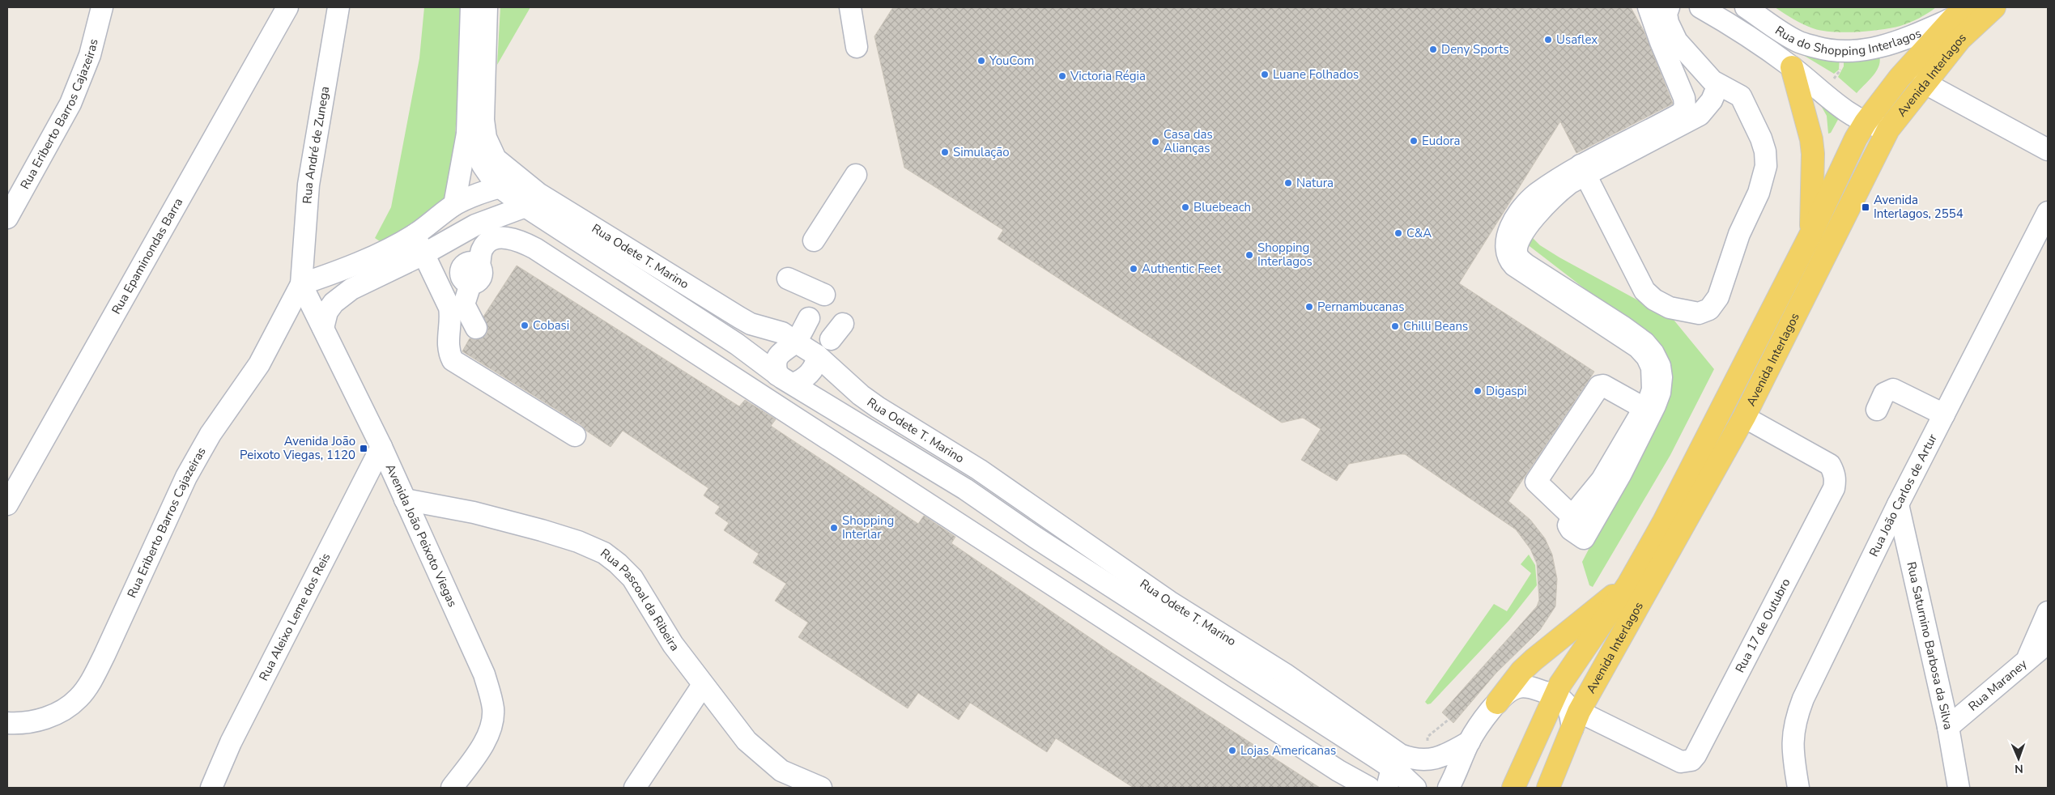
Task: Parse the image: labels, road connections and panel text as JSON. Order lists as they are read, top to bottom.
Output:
{
  "streets": {
    "main road": ["Avenida Interlagos"],
    "street": [
      "Rua do Shopping Interlagos",
      "Rua Eriberto Barros Cajazeiras",
      "Rua André de Zunega",
      "Rua Epaminondas Barra",
      "Rua Odete T. Marino",
      "Rua João Carlos de Artur",
      "Avenida João Peixoto Viegas",
      "Rua Pascoal da Ribeira",
      "Rua Aleixo Leme dos Reis",
      "Rua 17 de Outubro",
      "Rua Saturnino Barbosa da Silva",
      "Rua Maraney"
    ]
  },
  "crossings": [
    ["Rua do Shopping Interlagos", "Avenida Interlagos"],
    ["Avenida Interlagos", "Rua 17 de Outubro"],
    ["Rua Eriberto Barros Cajazeiras", "Rua André de Zunega"],
    ["Rua Eriberto Barros Cajazeiras", "Avenida João Peixoto Viegas"],
    ["Rua André de Zunega", "Avenida João Peixoto Viegas"],
    ["Rua João Carlos de Artur", "Rua Saturnino Barbosa da Silva"],
    ["Avenida João Peixoto Viegas", "Rua Pascoal da Ribeira"],
    ["Avenida João Peixoto Viegas", "Rua Aleixo Leme dos Reis"],
    ["Rua Saturnino Barbosa da Silva", "Rua Maraney"]
  ],
  "places": {
    "other": [
      "Usaflex",
      "Deny Sports",
      "YouCom",
      "Luane Folhados",
      "Victoria Régia",
      "Eudora",
      "Casa das Alianças",
      "Simulação",
      "Natura",
      "Bluebeach",
      "C&A",
      "Shopping Interlagos",
      "Authentic Feet",
      "Pernambucanas",
      "Cobasi",
      "Chilli Beans",
      "Digaspi",
      "Shopping Interlar",
      "Lojas Americanas"
    ],
    "transit": ["Avenida Interlagos, 2554", "Avenida João Peixoto Viegas, 1120"]
  },
  "north": "bottom"
}
